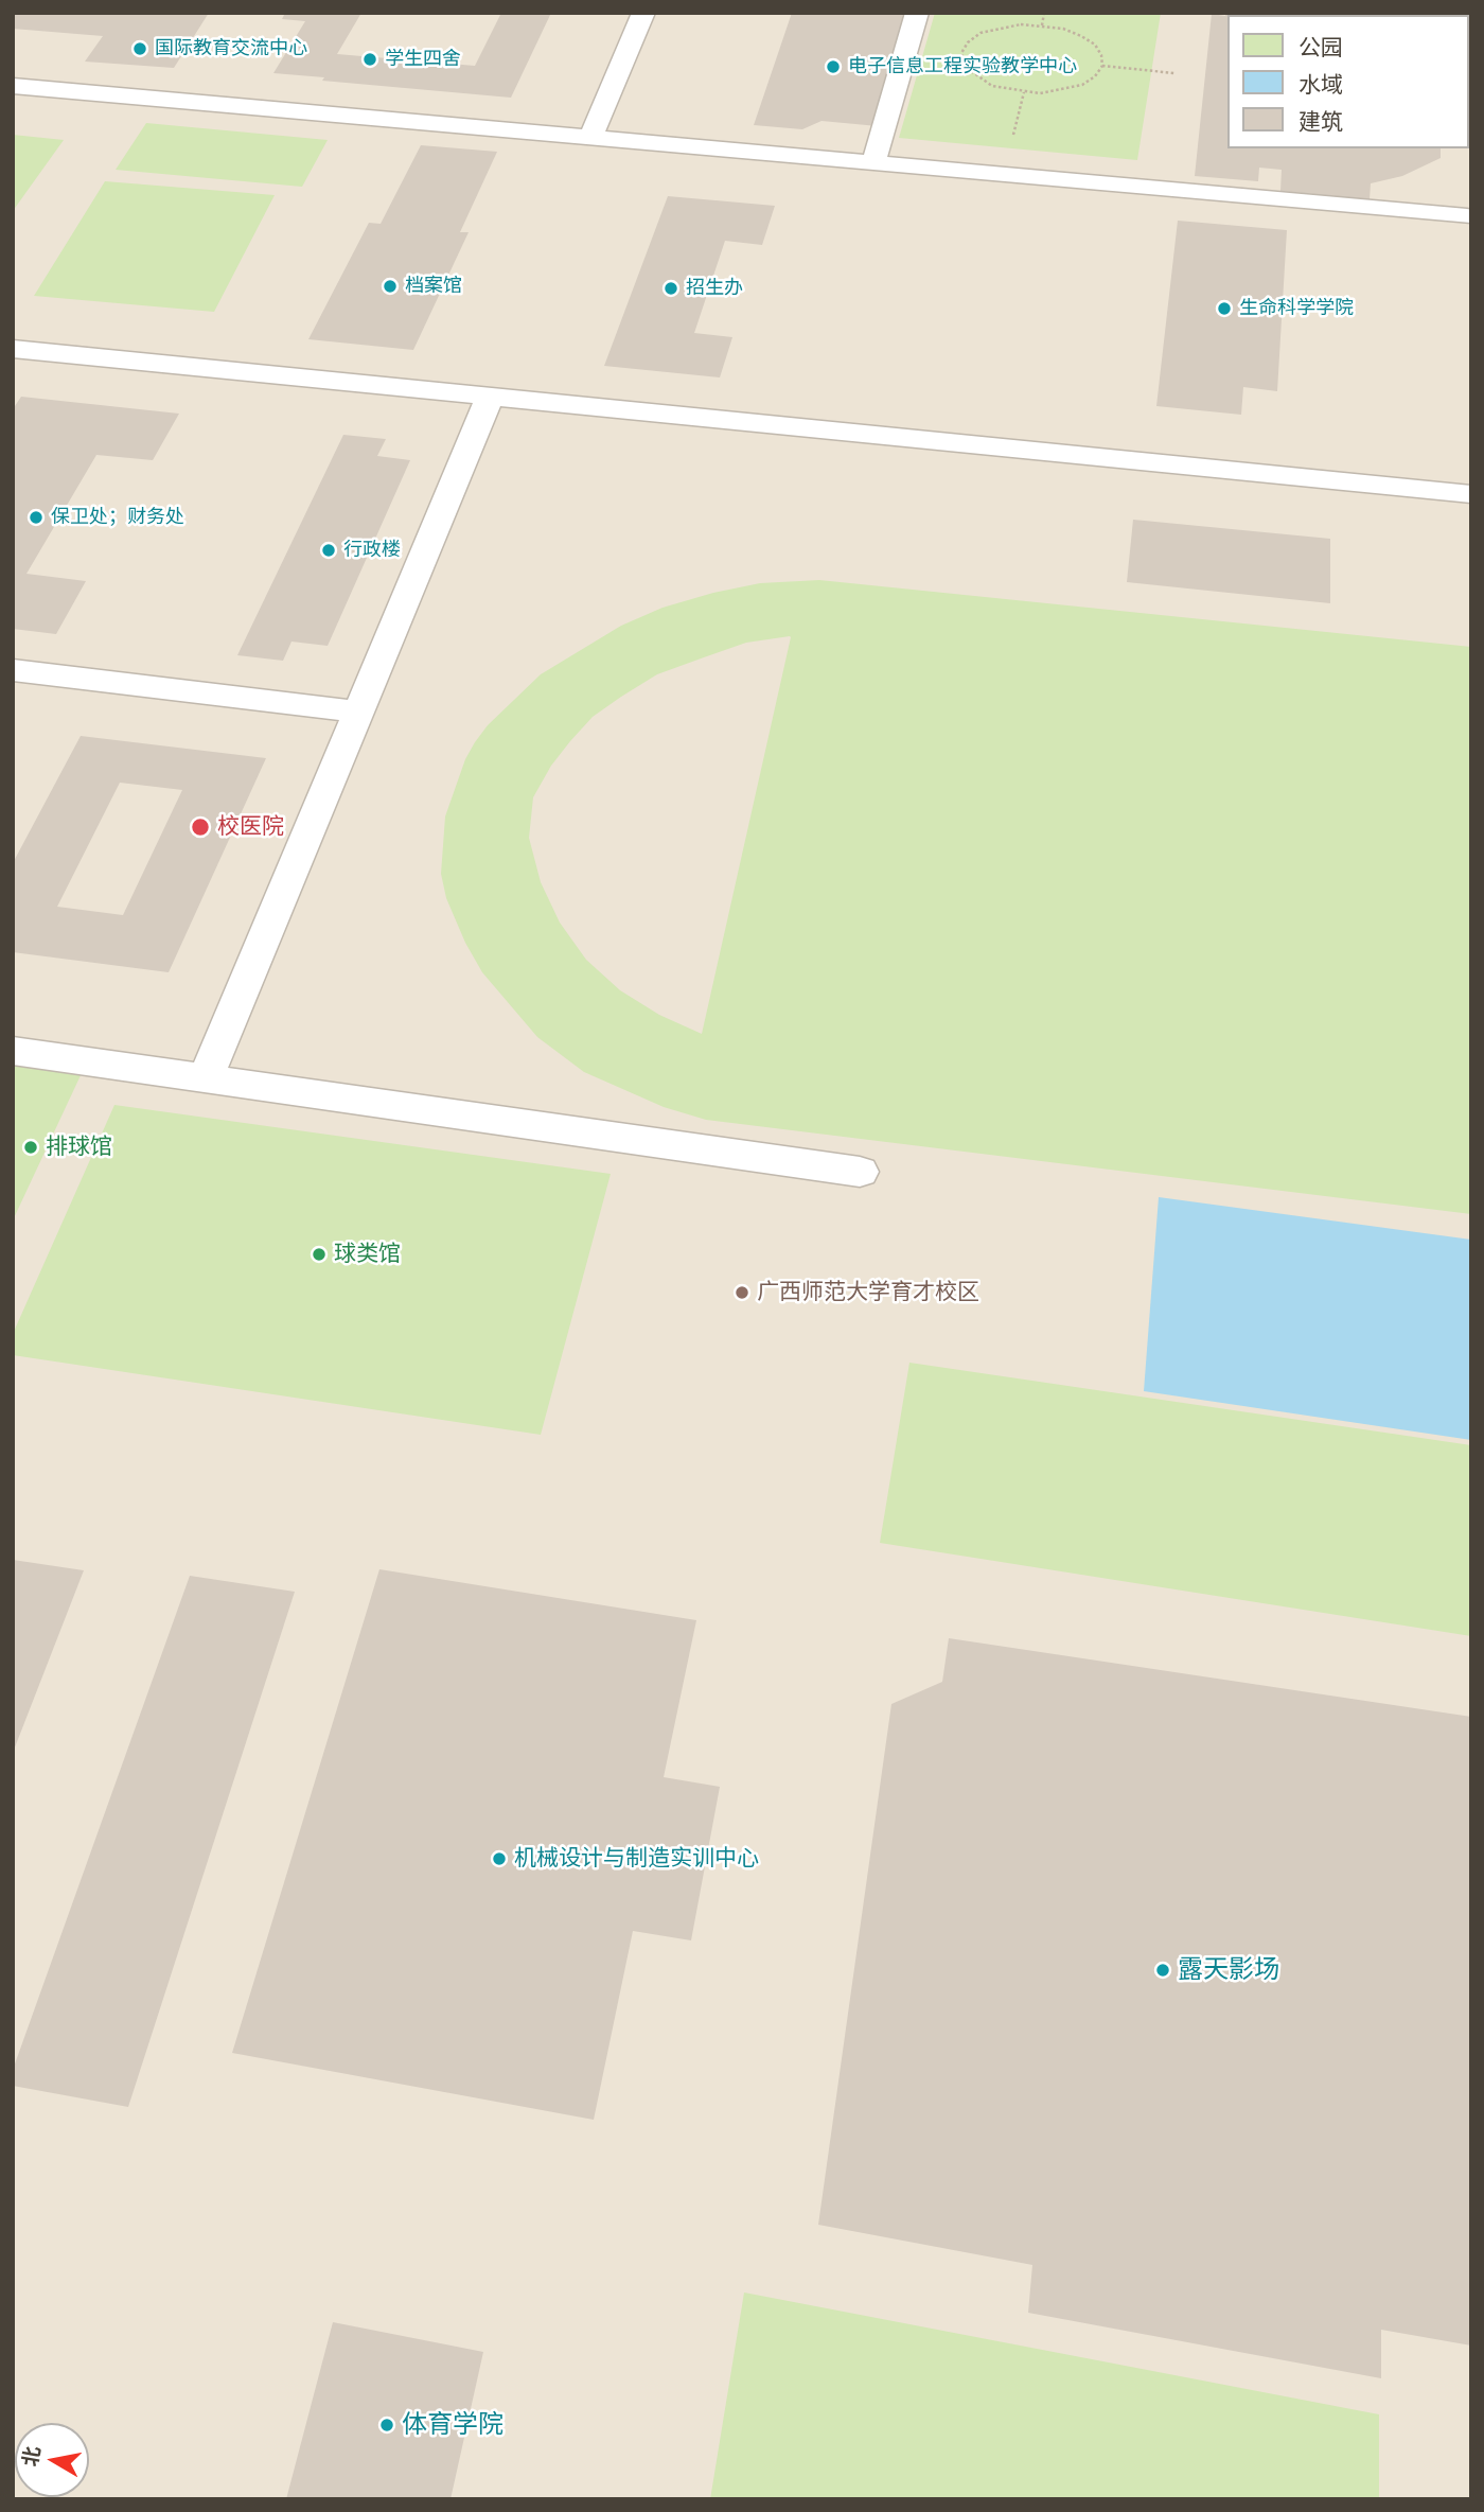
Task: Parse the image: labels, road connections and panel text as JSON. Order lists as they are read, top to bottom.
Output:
{
  "places": [
    "国际教育交流中心",
    "学生四舍",
    "电子信息工程实验教学中心",
    "档案馆",
    "招生办",
    "生命科学学院",
    "保卫处；财务处",
    "行政楼",
    "校医院",
    "排球馆",
    "球类馆",
    "广西师范大学育才校区",
    "机械设计与制造实训中心",
    "露天影场",
    "体育学院"
  ],
  "legend": ["公园", "水域", "建筑"],
  "north": "left"
}
